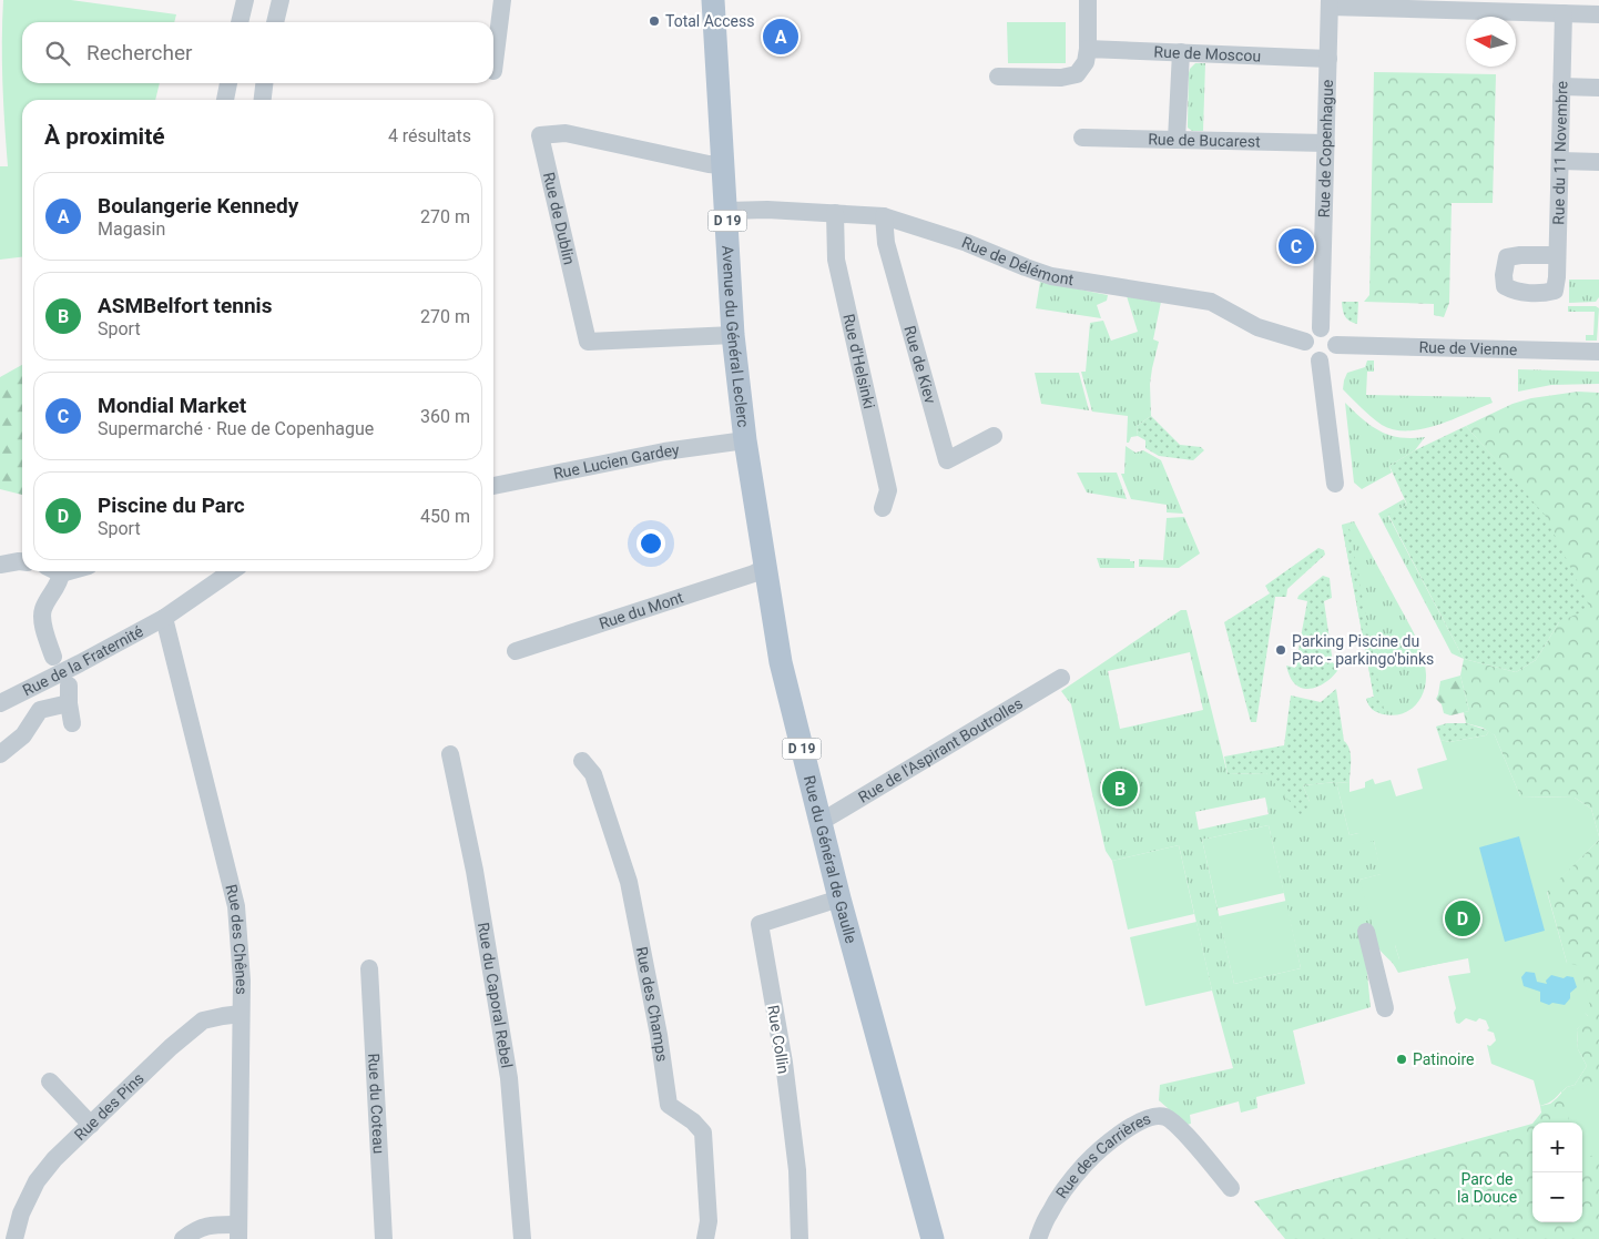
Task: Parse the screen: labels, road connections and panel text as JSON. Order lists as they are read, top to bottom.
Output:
{
  "streets": {
    "main road": ["D 19", "Avenue du Général Leclerc", "Rue du Général de Gaulle"],
    "street": [
      "Rue de Moscou",
      "Rue de Bucarest",
      "Rue de Copenhague",
      "Rue du 11 Novembre",
      "Rue de Dublin",
      "Rue de Délémont",
      "Rue de Vienne",
      "Rue d'Helsinki",
      "Rue de Kiev",
      "Rue Lucien Gardey",
      "Rue du Mont",
      "Rue de la Fraternité",
      "Rue de l'Aspirant Boutrolles",
      "Rue des Chênes",
      "Rue du Caporal Rebel",
      "Rue des Champs",
      "Rue Collin",
      "Rue du Coteau",
      "Rue des Pins",
      "Rue des Carrières"
    ]
  },
  "crossings": [
    ["Rue de Moscou", "Rue de Copenhague"],
    ["Rue de Bucarest", "Rue de Copenhague"],
    ["Rue de Copenhague", "Rue de Délémont"],
    ["Rue de Copenhague", "Rue de Vienne"],
    ["Rue de Dublin", "Avenue du Général Leclerc"],
    ["Rue de Délémont", "Avenue du Général Leclerc"],
    ["Rue de Délémont", "Rue de Vienne"],
    ["Rue de Délémont", "Rue d'Helsinki"],
    ["Rue de Délémont", "Rue de Kiev"],
    ["Avenue du Général Leclerc", "Rue Lucien Gardey"],
    ["Avenue du Général Leclerc", "Rue du Général de Gaulle"],
    ["Rue Lucien Gardey", "Rue du Général de Gaulle"],
    ["Rue du Mont", "Rue du Général de Gaulle"],
    ["Rue de la Fraternité", "Rue des Chênes"],
    ["Rue de l'Aspirant Boutrolles", "Rue du Général de Gaulle"],
    ["Rue du Général de Gaulle", "Rue Collin"],
    ["Rue des Chênes", "Rue des Pins"]
  ],
  "parks": ["Parc de la Douce"],
  "places": ["Total Access", "Parking Piscine du Parc - parkingo'binks", "Patinoire"],
  "north": "left",
  "page": {
    "pins": [
      "A",
      "C",
      "B",
      "D"
    ],
    "search": "Rechercher",
    "heading": ["À proximité", "4 résultats"],
    "list": [
      {
        "mark": "A",
        "name": "Boulangerie Kennedy",
        "note": "Magasin",
        "value": "270 m"
      },
      {
        "mark": "B",
        "name": "ASMBelfort tennis",
        "note": "Sport",
        "value": "270 m"
      },
      {
        "mark": "C",
        "name": "Mondial Market",
        "note": "Supermarché · Rue de Copenhague",
        "value": "360 m"
      },
      {
        "mark": "D",
        "name": "Piscine du Parc",
        "note": "Sport",
        "value": "450 m"
      }
    ],
    "map_buttons": ["+", "−"]
  }
}
